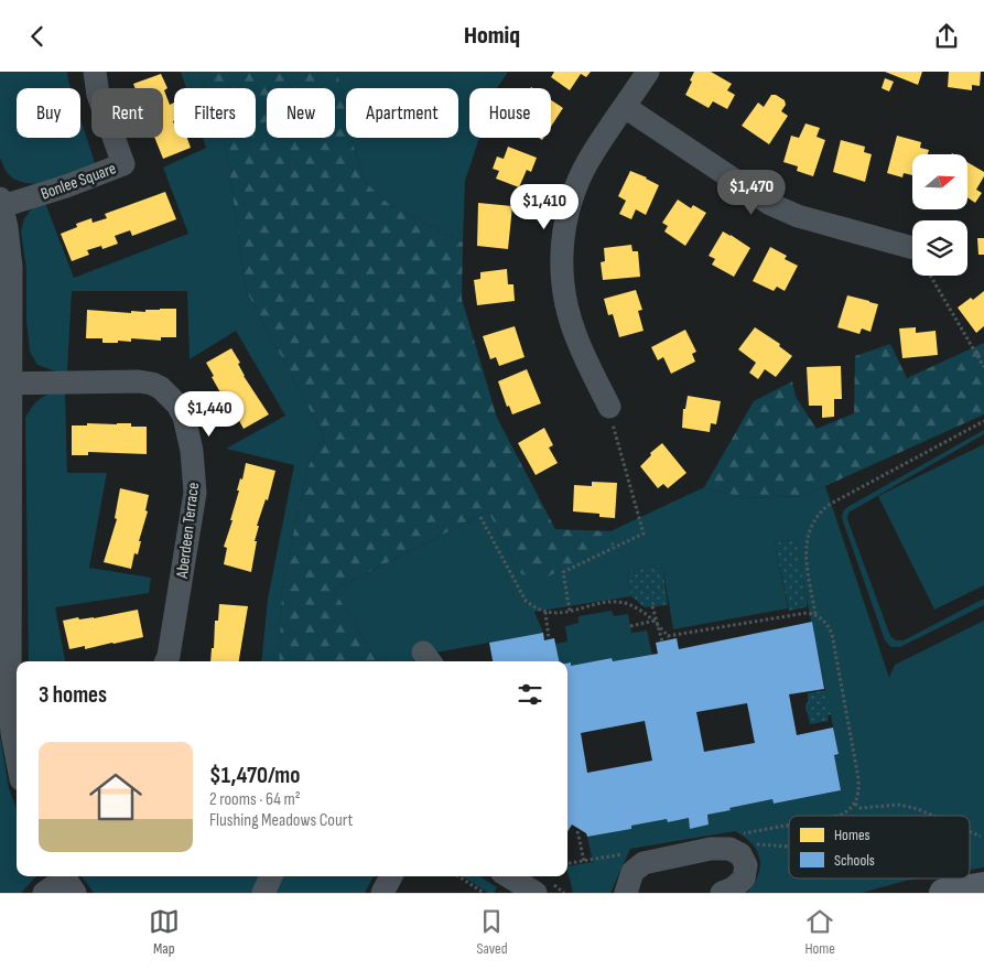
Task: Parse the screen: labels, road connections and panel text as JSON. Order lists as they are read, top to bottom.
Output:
{
  "streets": {
    "street": ["Bonlee Square", "Aberdeen Terrace"]
  },
  "legend": ["Homes", "Schools"],
  "north": "right",
  "page": {
    "header": "Homiq",
    "chip": [
      "Buy",
      "Rent",
      "Filters",
      "New",
      "Apartment",
      "House"
    ],
    "price": ["$1,470", "$1,410", "$1,440"],
    "heading": "3 homes",
    "list": [
      {
        "name": "$1,470/mo",
        "note": "2 rooms · 64 m² · Flushing Meadows Court"
      }
    ],
    "tabs": ["Map", "Saved", "Home"]
  }
}
